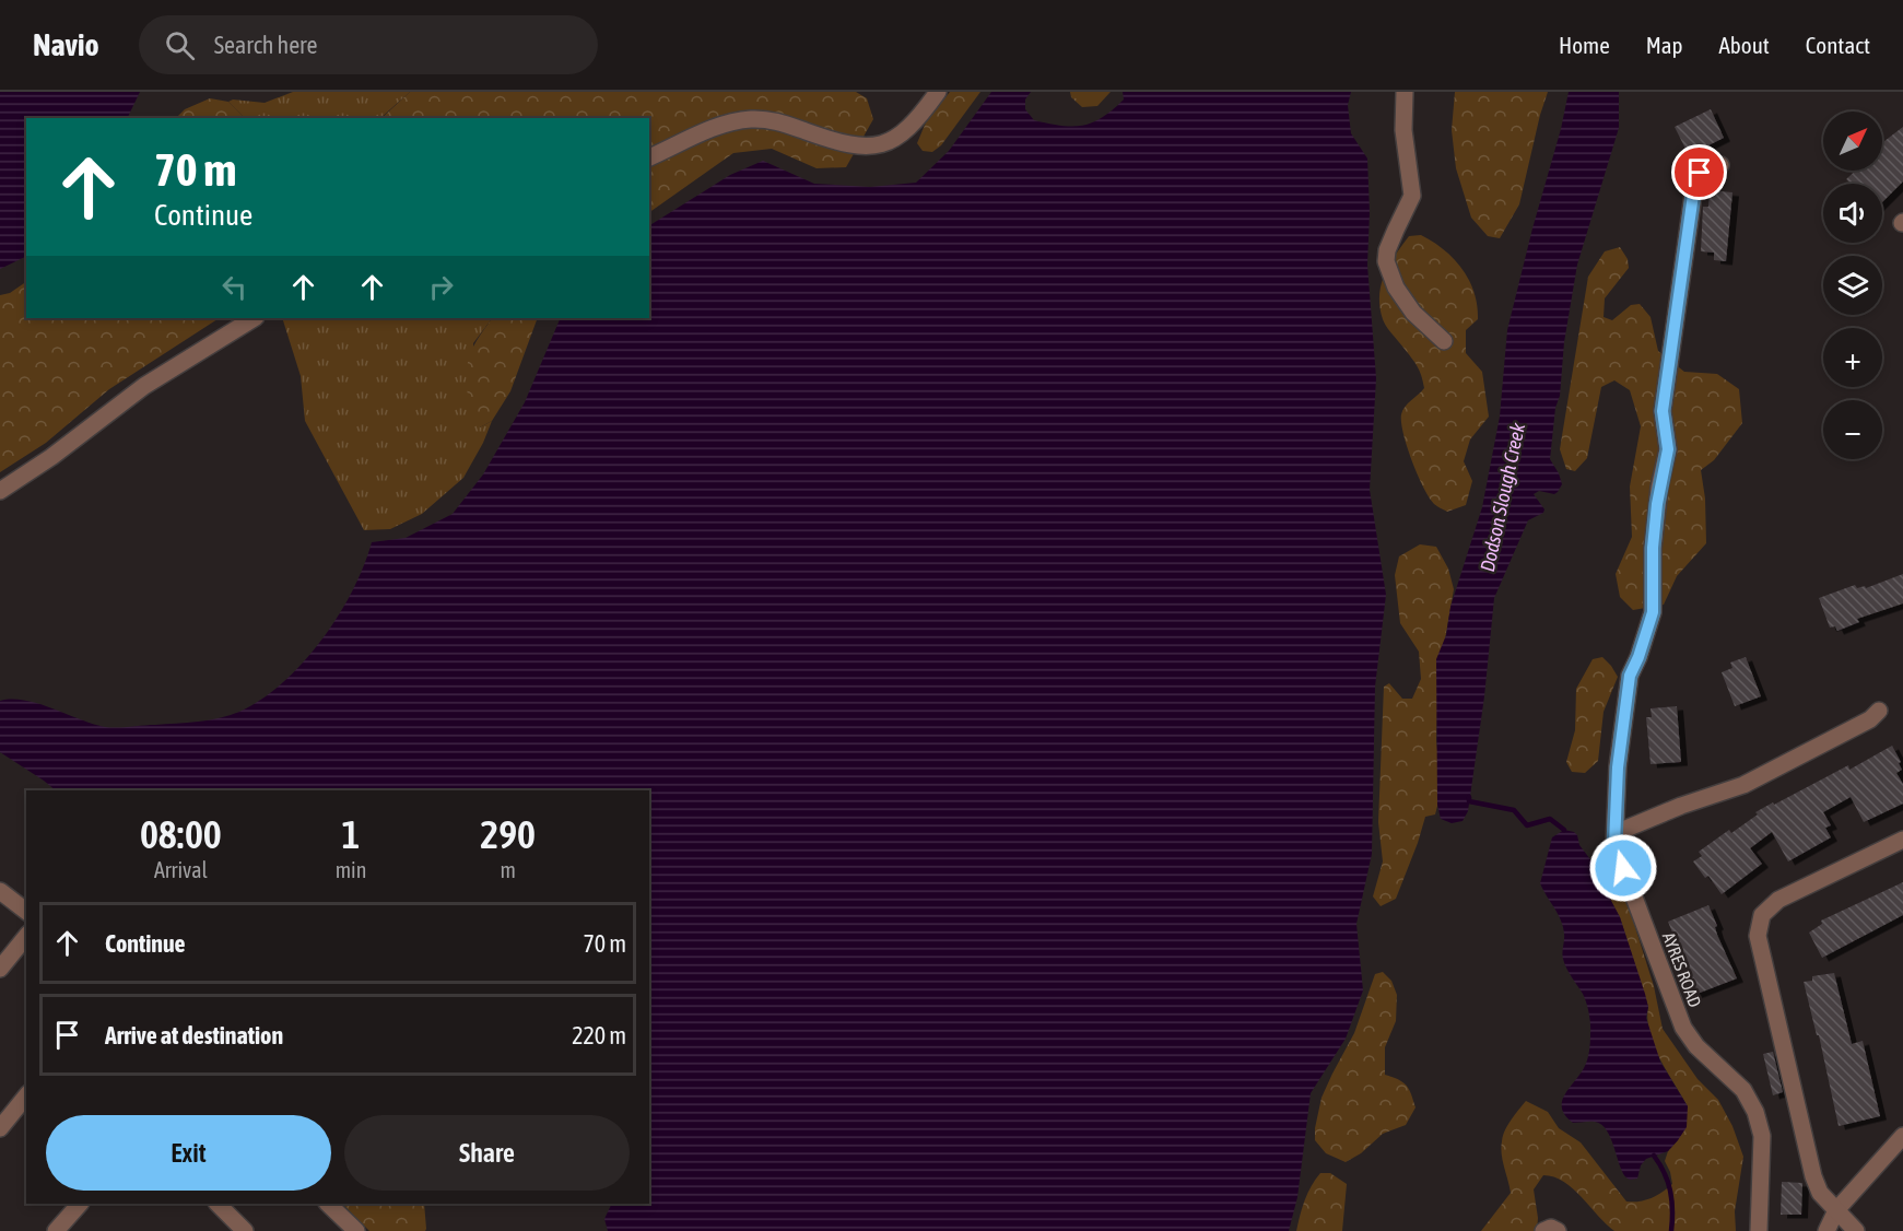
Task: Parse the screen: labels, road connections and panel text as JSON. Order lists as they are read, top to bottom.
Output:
{
  "streets": {
    "street": ["AYRES ROAD"]
  },
  "water": ["Dodson Slough Creek"],
  "north": "top right",
  "page": {
    "header": "Navio",
    "search": "Search here",
    "nav": [
      "Home",
      "Map",
      "About",
      "Contact"
    ],
    "map_buttons": ["+", "−"],
    "turn": ["70 m", "Continue"],
    "eta": [
      "08:00",
      "Arrival",
      "1",
      "min",
      "290",
      "m"
    ],
    "list": [
      {
        "name": "Continue",
        "value": "70 m"
      },
      {
        "name": "Arrive at destination",
        "value": "220 m"
      }
    ],
    "buttons": ["Exit", "Share"]
  }
}
